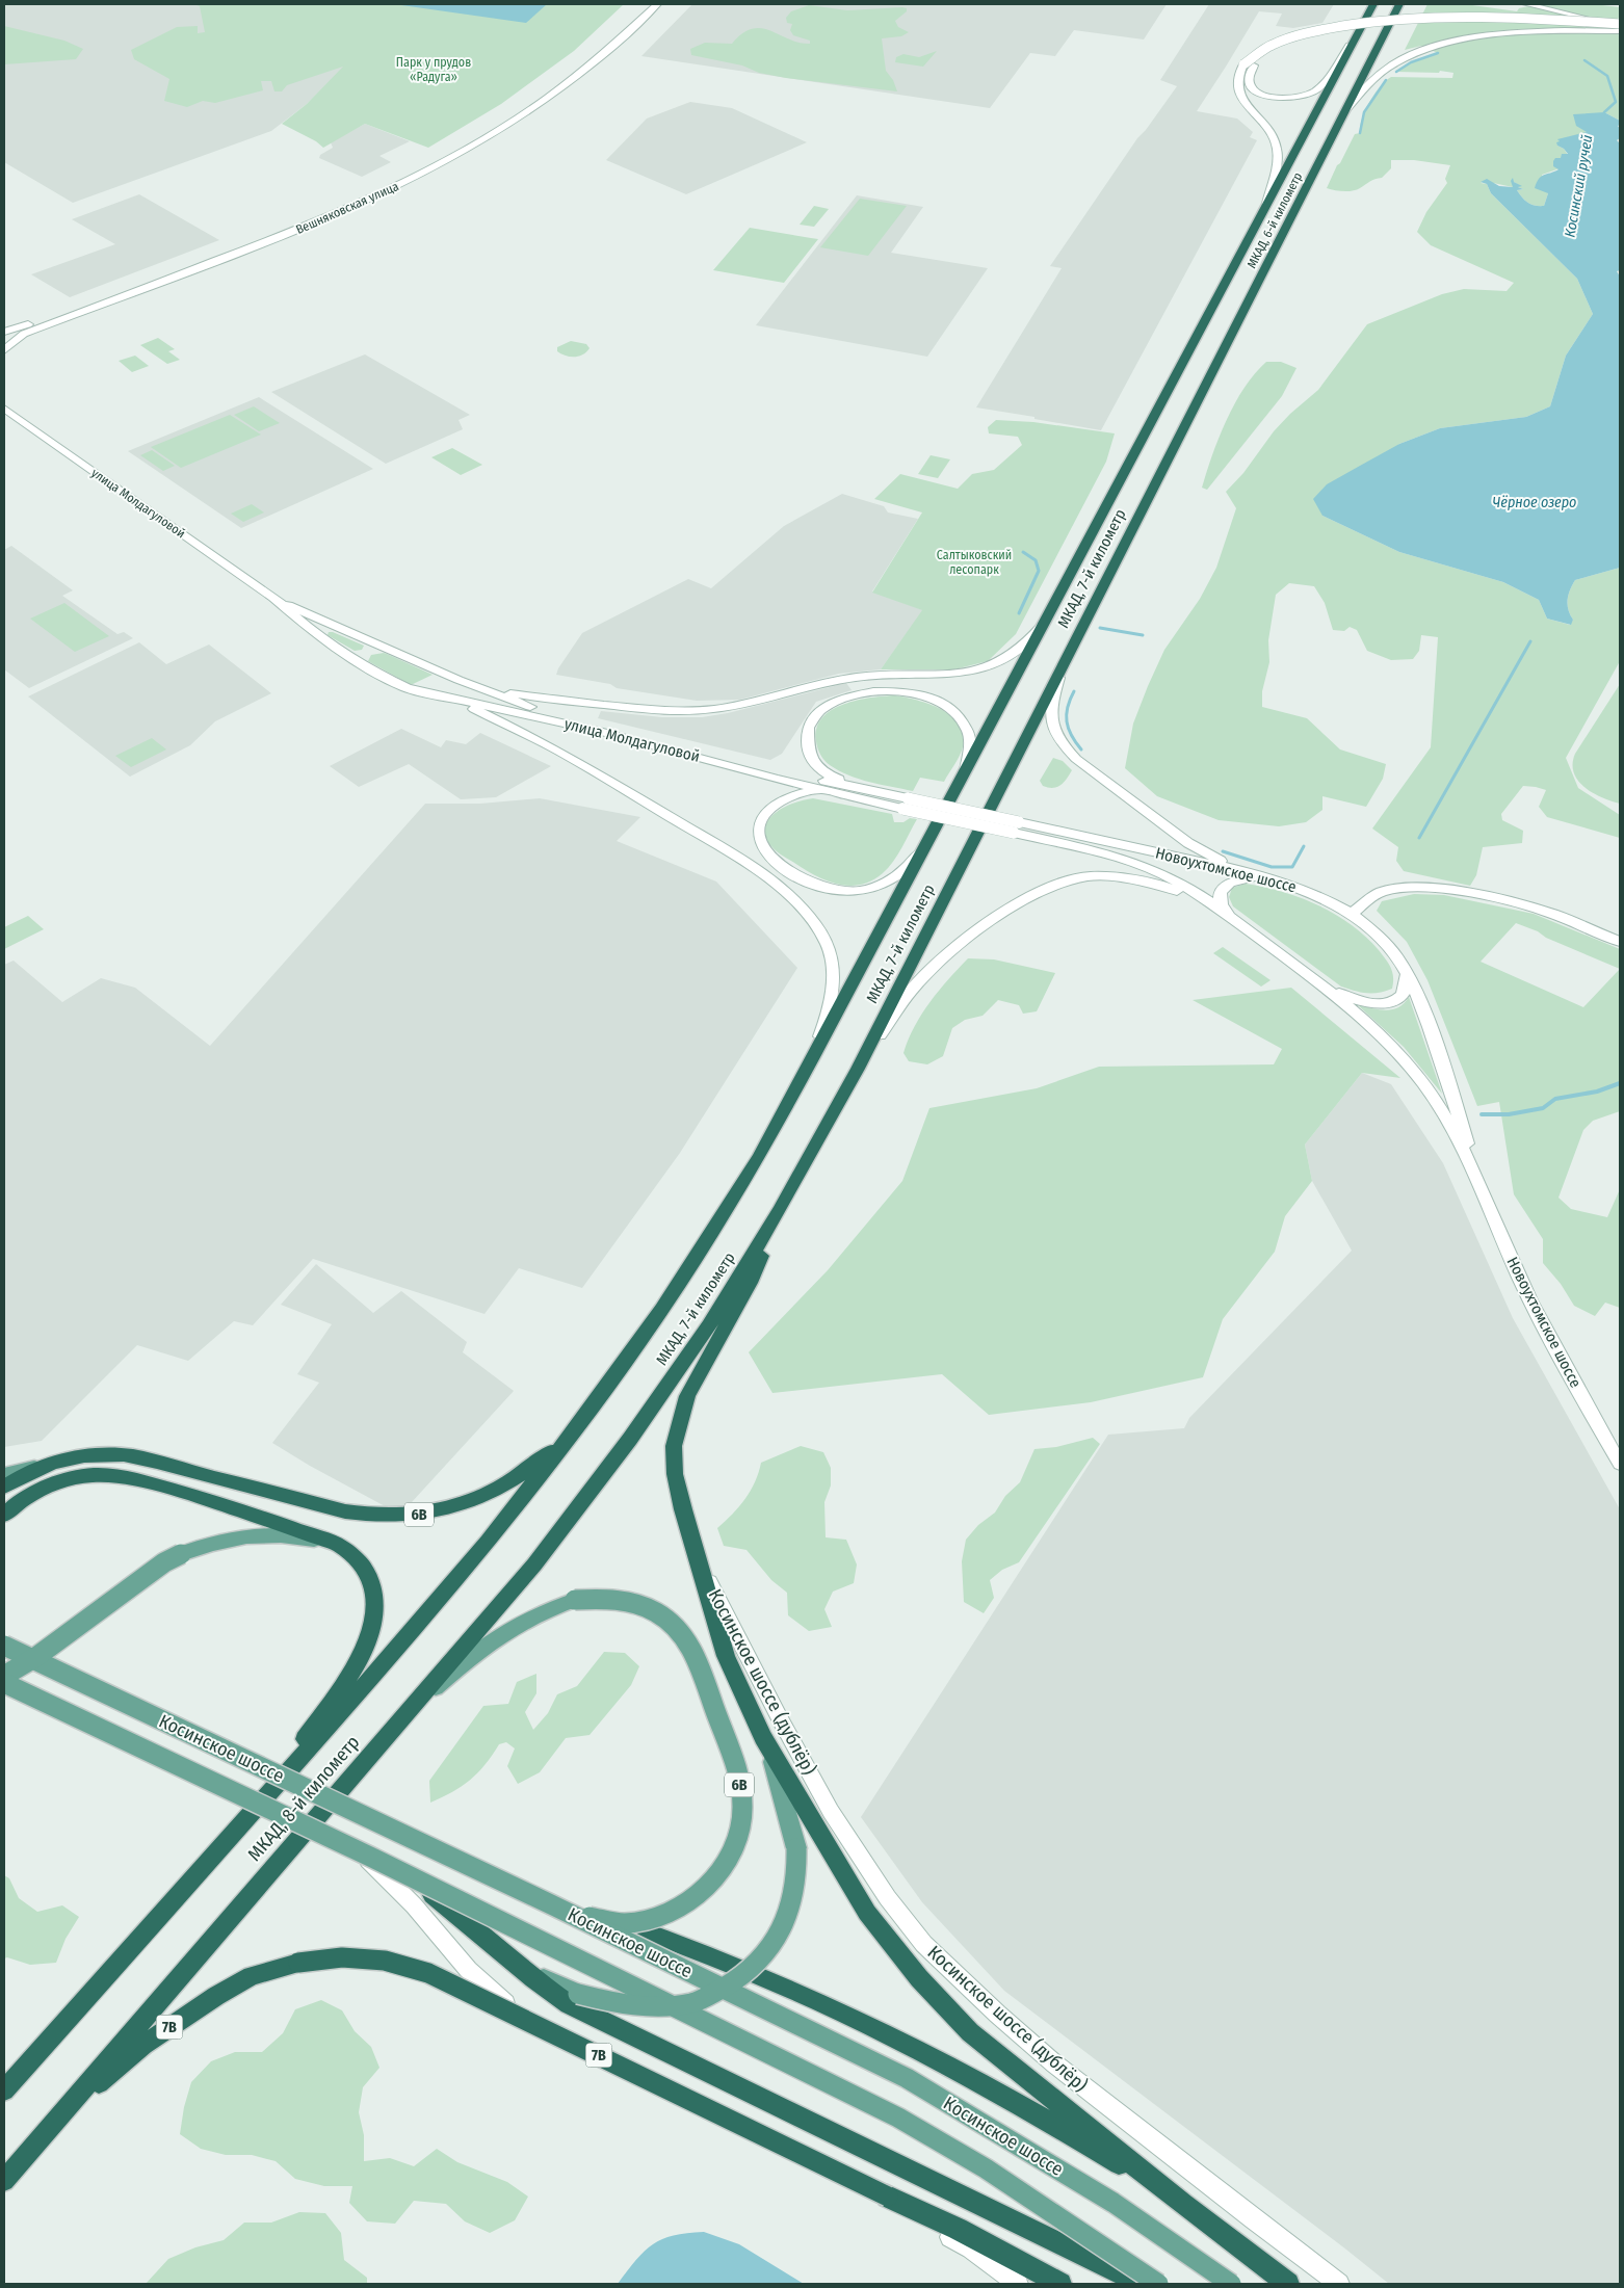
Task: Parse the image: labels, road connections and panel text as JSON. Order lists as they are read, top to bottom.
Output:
{
  "streets": {
    "highway": [
      "МКАД, 6-й километр",
      "МКАД, 7-й километр",
      "6B",
      "МКАД, 8-й километр",
      "7B"
    ],
    "main road": [
      "Вешняковская улица",
      "улица Молдагуловой",
      "Новоухтомское шоссе",
      "Косинское шоссе (дублёр)",
      "Косинское шоссе"
    ]
  },
  "crossings": [
    ["МКАД, 6-й километр", "МКАД, 7-й километр"],
    ["улица Молдагуловой", "Новоухтомское шоссе"],
    ["МКАД, 7-й километр", "6B"],
    ["МКАД, 7-й километр", "МКАД, 8-й километр"],
    ["6B", "Косинское шоссе"],
    ["6B", "МКАД, 8-й километр"],
    ["МКАД, 8-й километр", "7B"]
  ],
  "water": ["Косинский ручей", "Чёрное озеро"],
  "parks": ["Парк у прудов «Радуга»", "Салтыковский лесопарк"]
}
